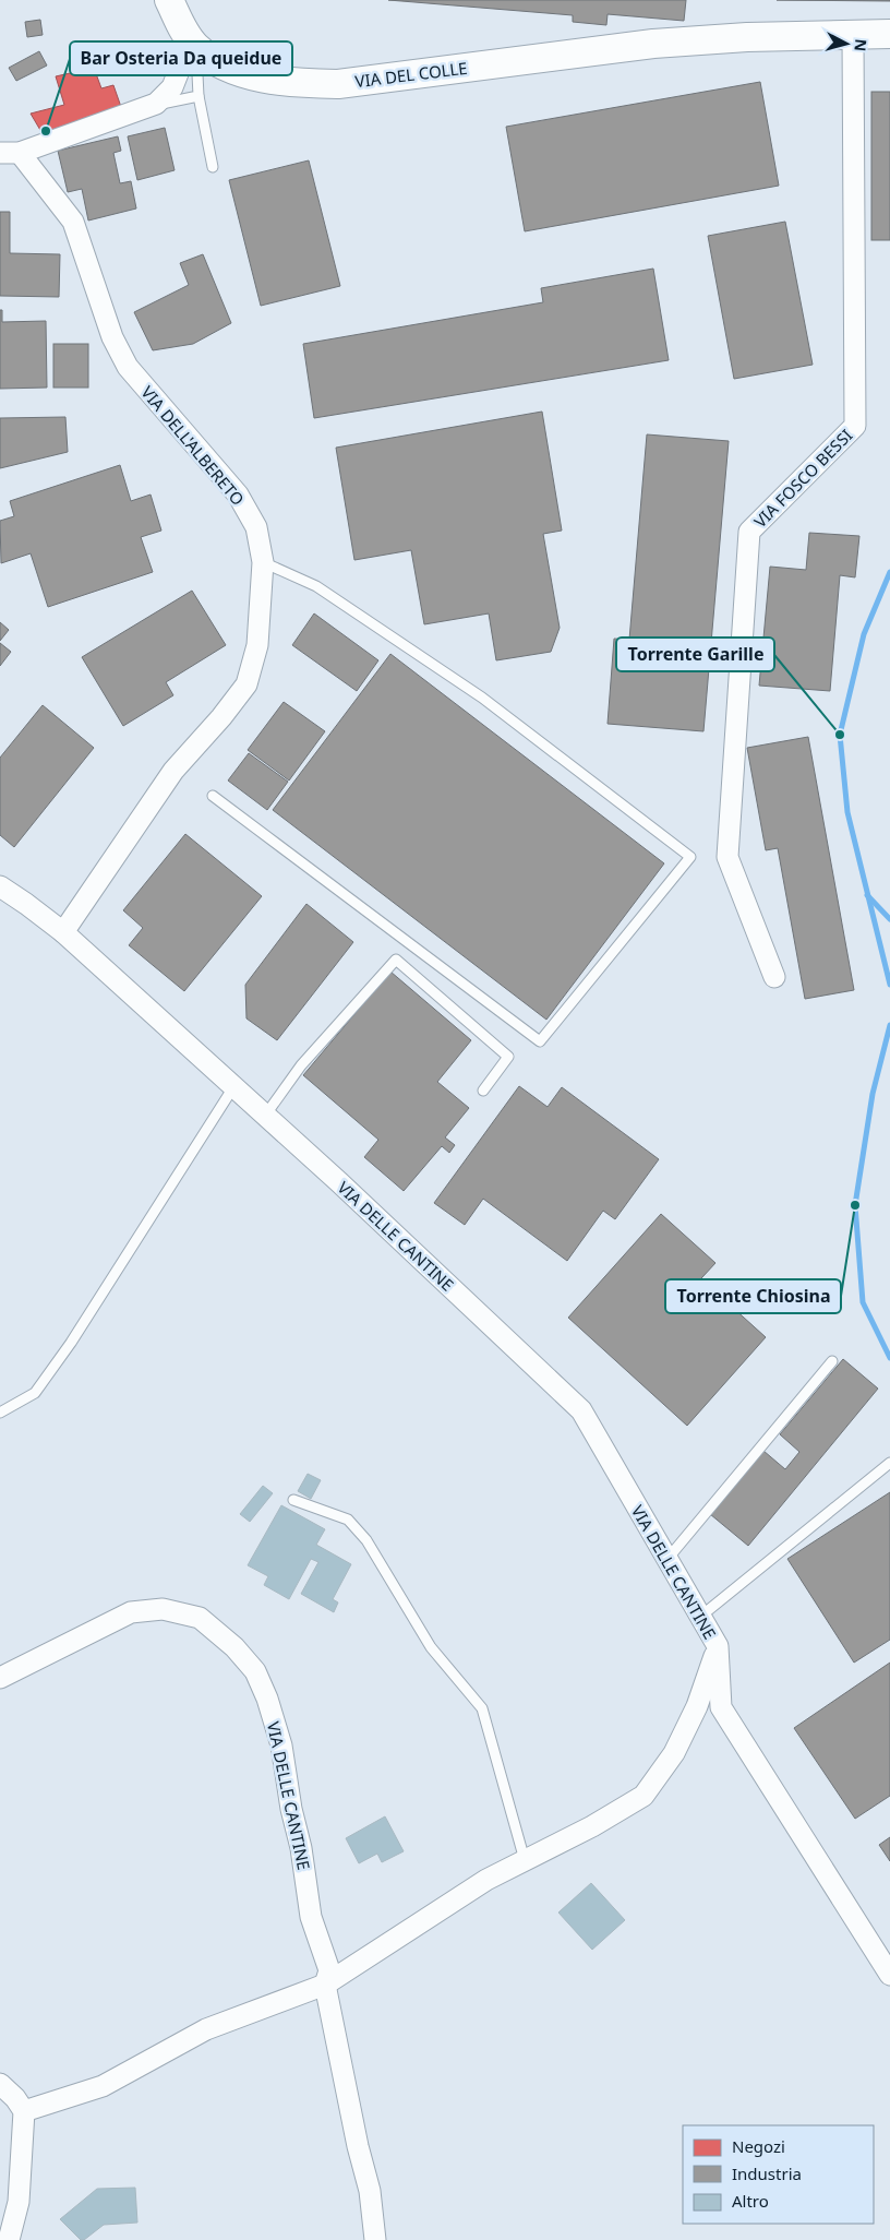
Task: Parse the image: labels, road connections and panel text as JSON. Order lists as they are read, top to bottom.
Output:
{
  "streets": {
    "main road": ["VIA DEL COLLE"],
    "street": ["VIA DELL'ALBERETO", "VIA FOSCO BESSI", "VIA DELLE CANTINE"]
  },
  "crossings": [
    ["VIA DEL COLLE", "VIA FOSCO BESSI"],
    ["VIA DELL'ALBERETO", "VIA DELLE CANTINE"]
  ],
  "places": ["Bar Osteria Da queidue", "Torrente Garille", "Torrente Chiosina"],
  "legend": ["Negozi", "Industria", "Altro"],
  "north": "right"
}
